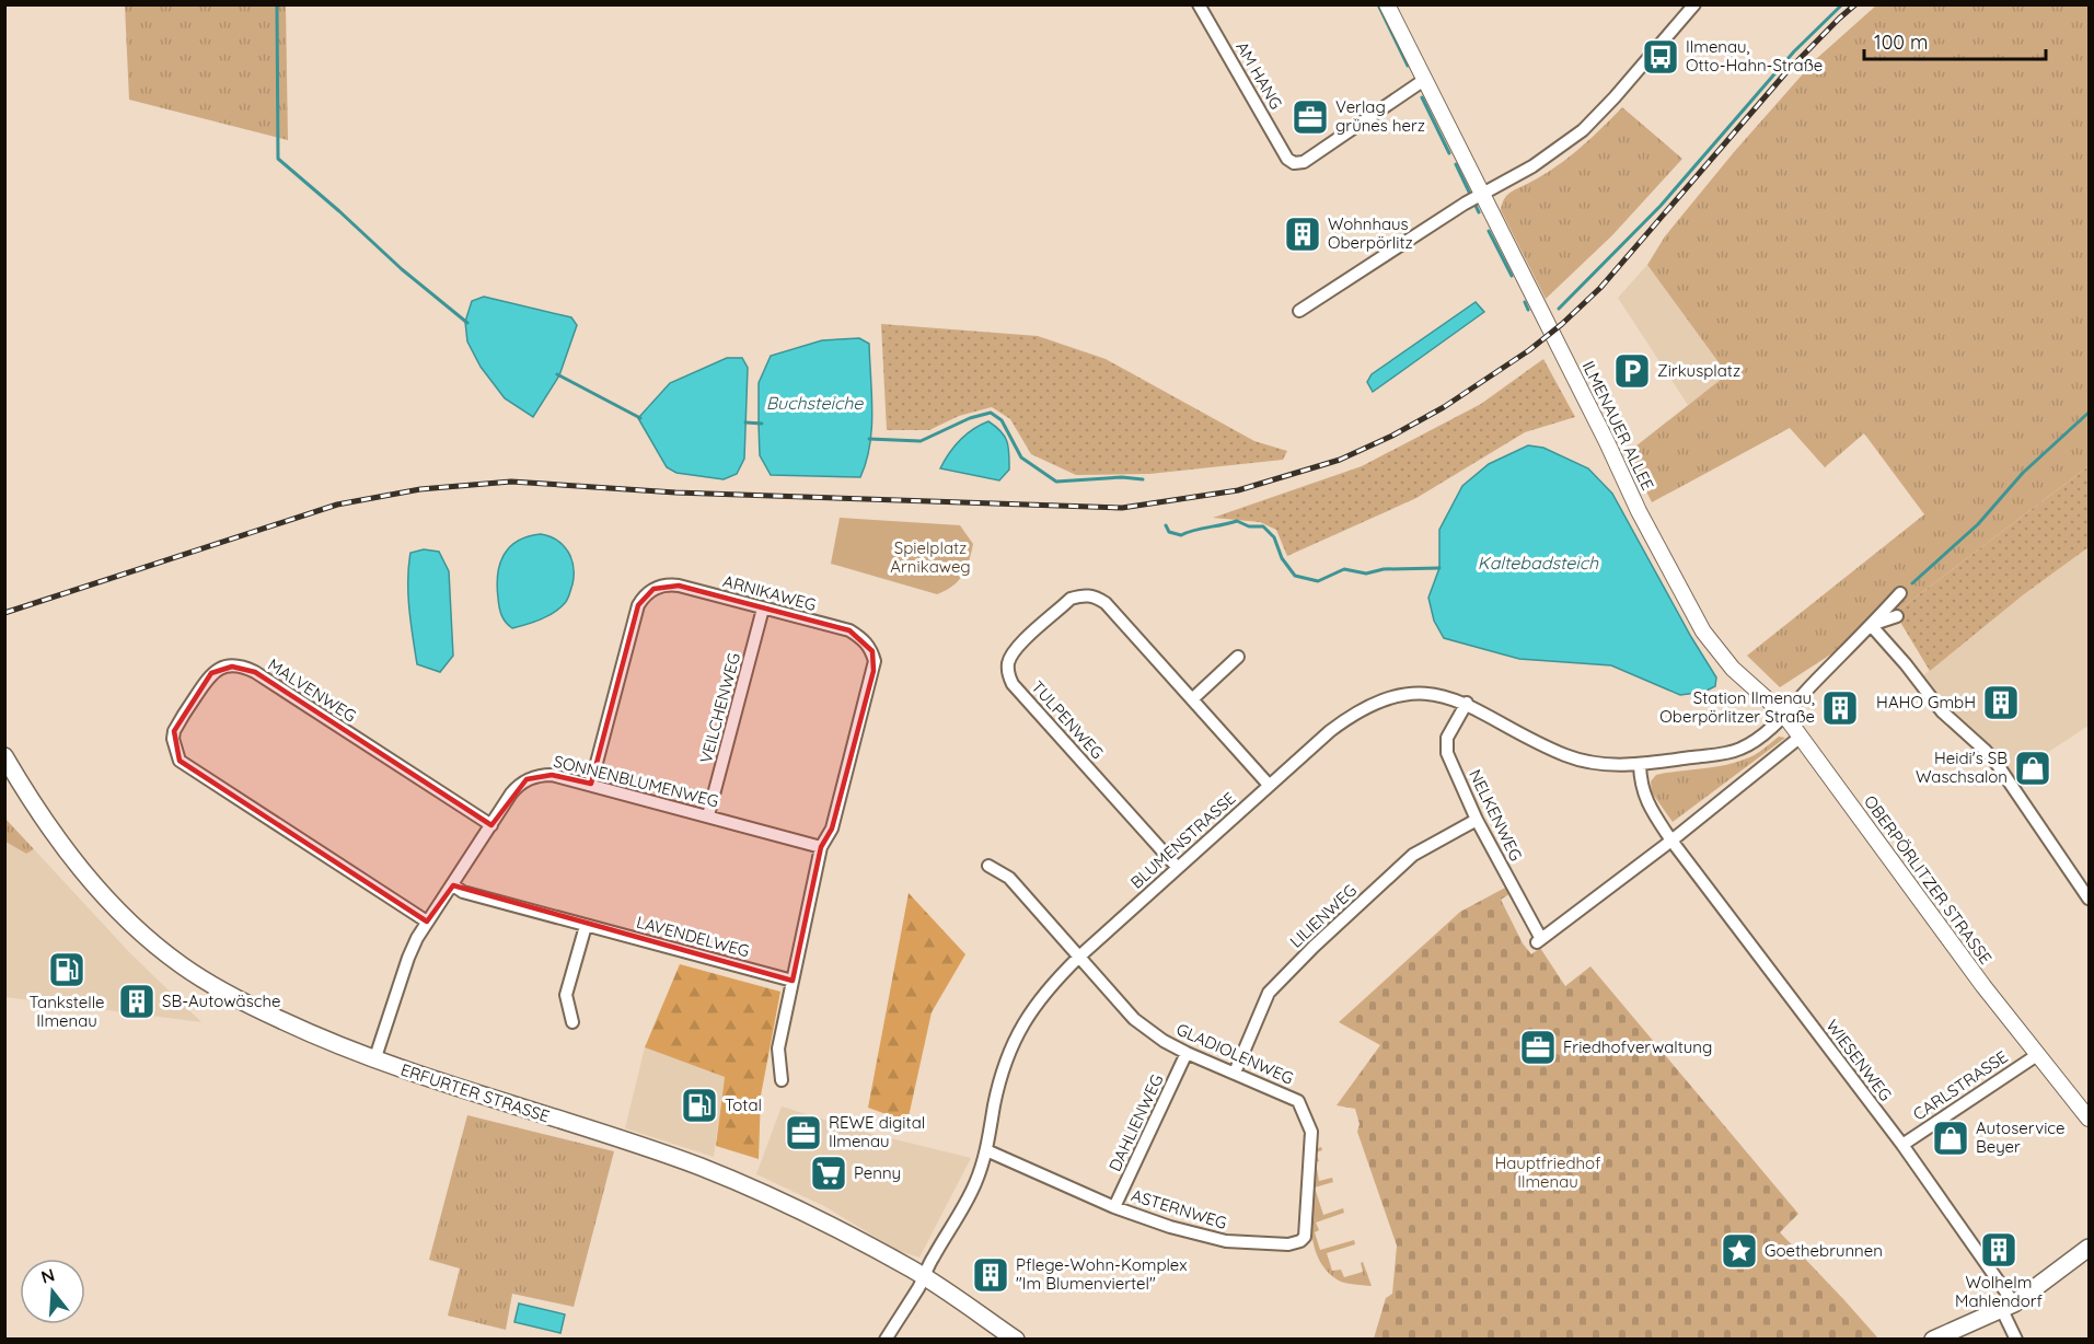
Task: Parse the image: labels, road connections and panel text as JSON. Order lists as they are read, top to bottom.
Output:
{
  "streets": {
    "main road": ["ERFURTER STRASSE"],
    "street": [
      "AM HANG",
      "ILMENAUER ALLEE",
      "ARNIKAWEG",
      "MALVENWEG",
      "VEILCHENWEG",
      "TULPENWEG",
      "SONNENBLUMENWEG",
      "NELKENWEG",
      "BLUMENSTRASSE",
      "OBERPÖRLITZER STRASSE",
      "LILIENWEG",
      "LAVENDELWEG",
      "GLADIOLENWEG",
      "WIESENWEG",
      "CARLSTRASSE",
      "DAHLIENWEG",
      "ASTERNWEG"
    ]
  },
  "crossings": [
    ["AM HANG", "ILMENAUER ALLEE"],
    ["ILMENAUER ALLEE", "OBERPÖRLITZER STRASSE"],
    ["ARNIKAWEG", "VEILCHENWEG"],
    ["ARNIKAWEG", "SONNENBLUMENWEG"],
    ["MALVENWEG", "SONNENBLUMENWEG"],
    ["VEILCHENWEG", "SONNENBLUMENWEG"],
    ["TULPENWEG", "BLUMENSTRASSE"],
    ["SONNENBLUMENWEG", "LAVENDELWEG"],
    ["SONNENBLUMENWEG", "ERFURTER STRASSE"],
    ["NELKENWEG", "BLUMENSTRASSE"],
    ["NELKENWEG", "LILIENWEG"],
    ["NELKENWEG", "WIESENWEG"],
    ["BLUMENSTRASSE", "OBERPÖRLITZER STRASSE"],
    ["BLUMENSTRASSE", "GLADIOLENWEG"],
    ["BLUMENSTRASSE", "ERFURTER STRASSE"],
    ["BLUMENSTRASSE", "ASTERNWEG"],
    ["OBERPÖRLITZER STRASSE", "CARLSTRASSE"],
    ["LILIENWEG", "GLADIOLENWEG"],
    ["GLADIOLENWEG", "DAHLIENWEG"],
    ["GLADIOLENWEG", "ASTERNWEG"],
    ["WIESENWEG", "CARLSTRASSE"],
    ["DAHLIENWEG", "ASTERNWEG"]
  ],
  "water": ["Buchsteiche", "Kaltebadsteich"],
  "parks": ["Spielplatz Arnikaweg", "Hauptfriedhof Ilmenau"],
  "places": {
    "bus stop": ["Ilmenau, Otto-Hahn-Straße"],
    "office": ["Verlag grünes herz", "Friedhofverwaltung", "REWE digital Ilmenau"],
    "building": [
      "Wohnhaus Oberpörlitz",
      "HAHO GmbH",
      "Station Ilmenau, Oberpörlitzer Straße",
      "SB-Autowäsche",
      "Wolhelm Mahlendorf",
      "Pflege-Wohn-Komplex \"Im Blumenviertel\""
    ],
    "parking": ["Zirkusplatz"],
    "shop": ["Heidi's SB Waschsalon", "Autoservice Beyer"],
    "fuel station": ["Tankstelle Ilmenau", "Total"],
    "supermarket": ["Penny"],
    "place": ["Goethebrunnen"]
  },
  "scale_bar": "100 m",
  "north": "top"
}
